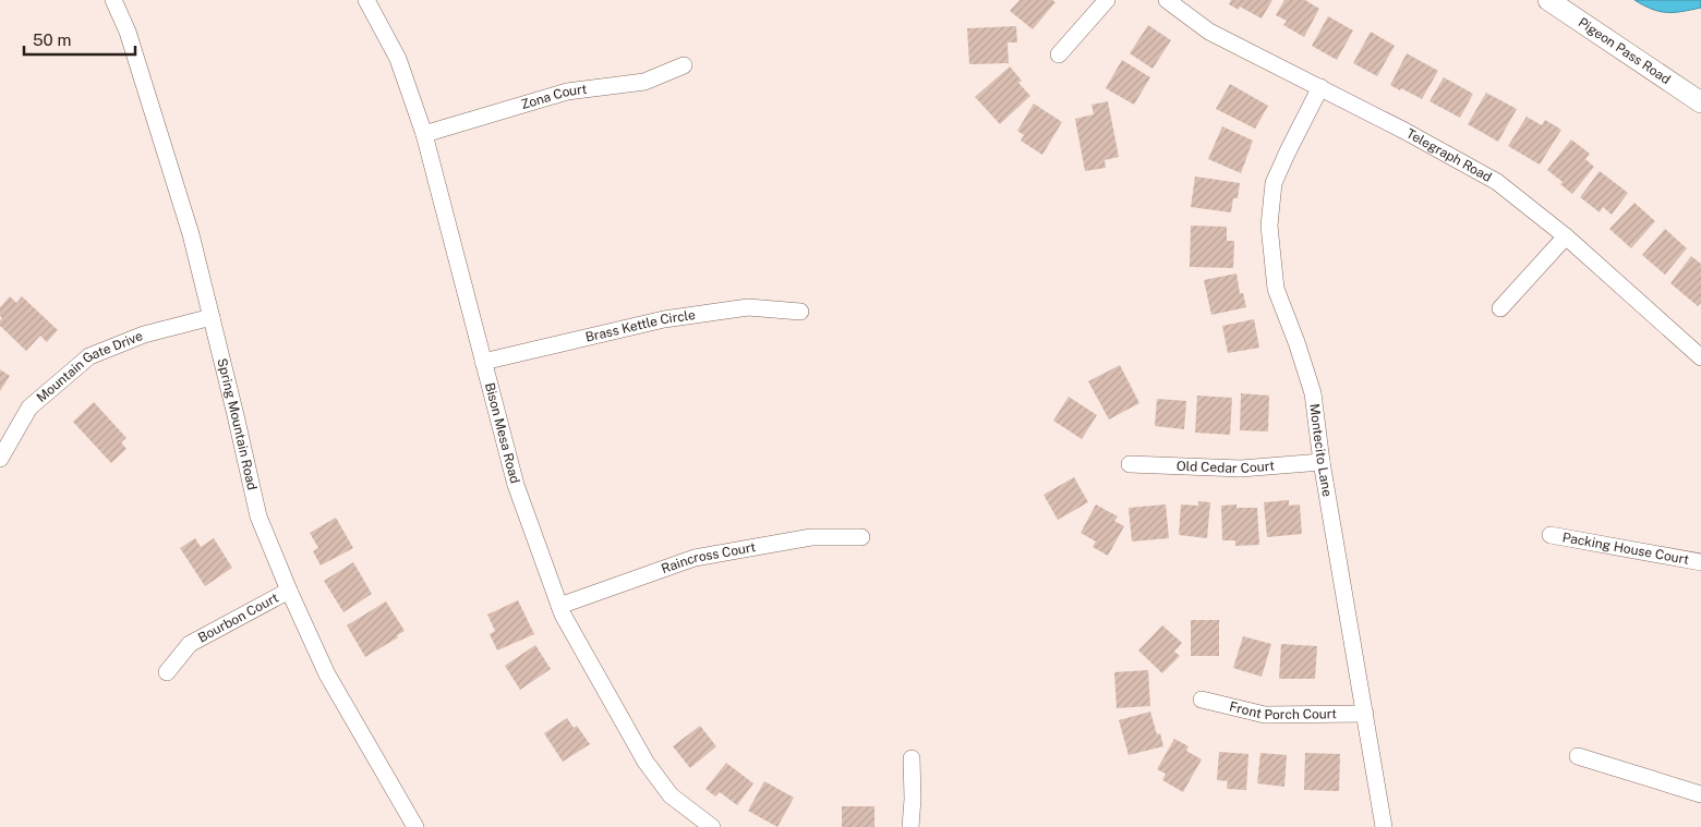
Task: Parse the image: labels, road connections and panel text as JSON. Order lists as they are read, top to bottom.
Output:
{
  "streets": {
    "street": [
      "Pigeon Pass Road",
      "Zona Court",
      "Telegraph Road",
      "Brass Kettle Circle",
      "Mountain Gate Drive",
      "Spring Mountain Road",
      "Bison Mesa Road",
      "Montecito Lane",
      "Old Cedar Court",
      "Packing House Court",
      "Raincross Court",
      "Bourbon Court",
      "Front Porch Court"
    ]
  },
  "crossings": [
    ["Zona Court", "Bison Mesa Road"],
    ["Telegraph Road", "Montecito Lane"],
    ["Brass Kettle Circle", "Bison Mesa Road"],
    ["Mountain Gate Drive", "Spring Mountain Road"],
    ["Spring Mountain Road", "Bourbon Court"],
    ["Bison Mesa Road", "Raincross Court"],
    ["Montecito Lane", "Old Cedar Court"],
    ["Montecito Lane", "Front Porch Court"]
  ],
  "scale_bar": "50 m"
}
